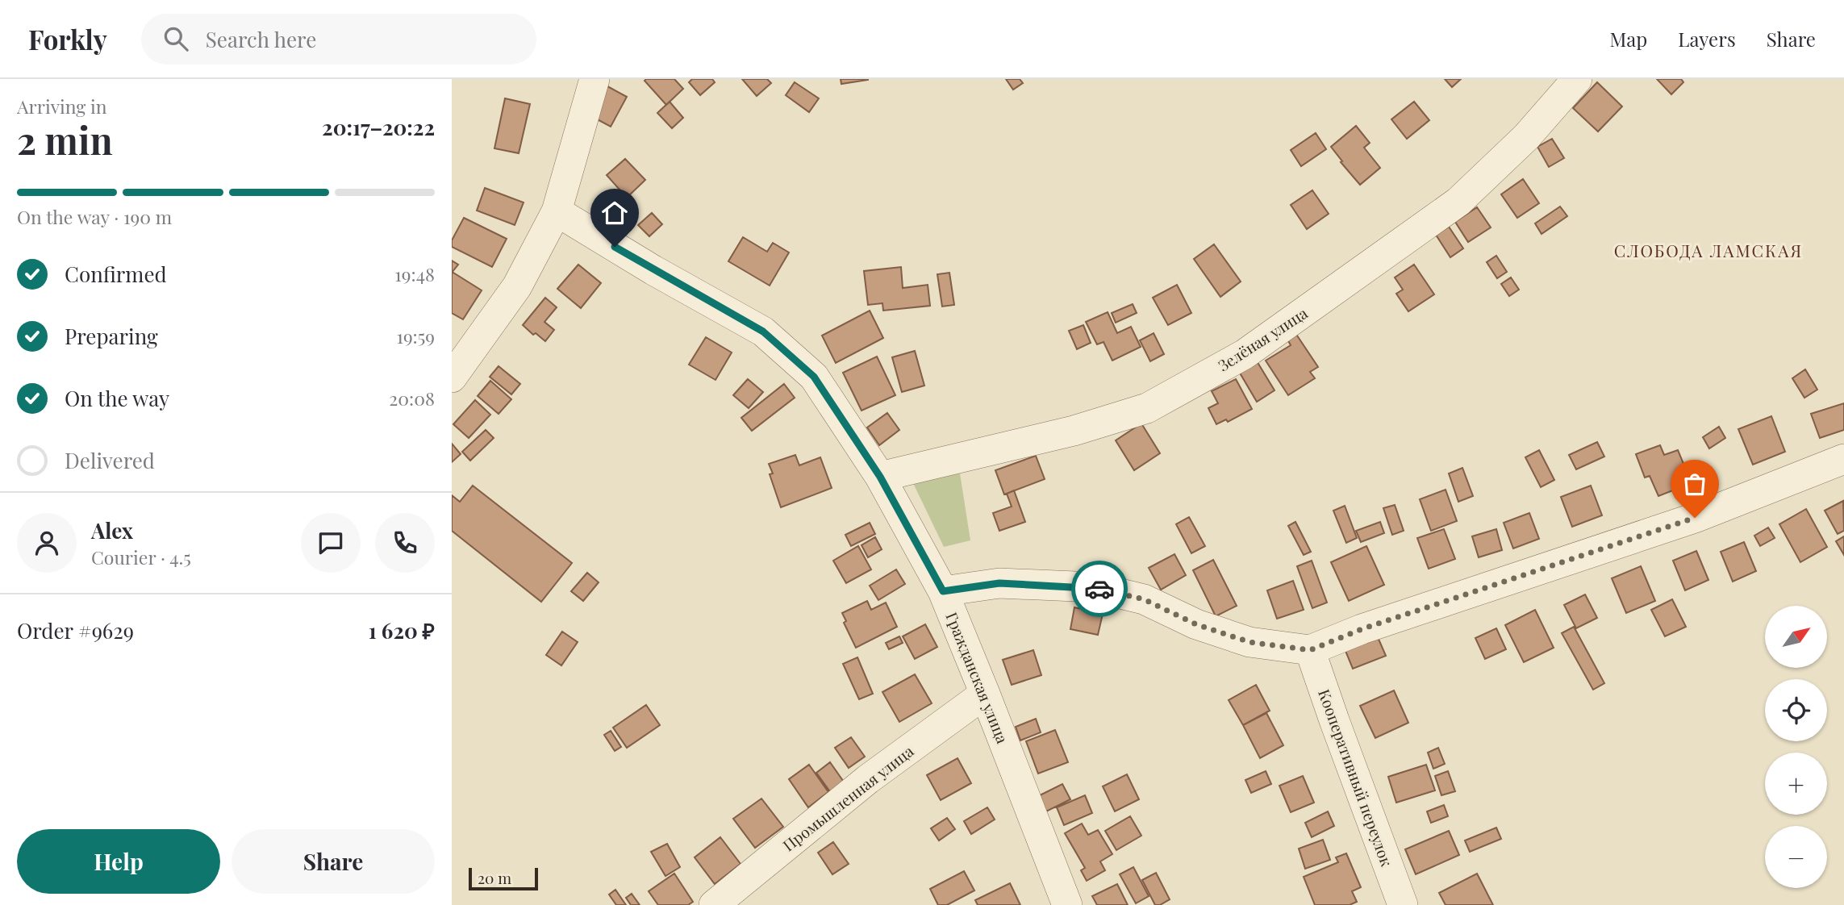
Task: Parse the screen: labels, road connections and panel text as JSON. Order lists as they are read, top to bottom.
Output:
{
  "streets": {
    "street": [
      "Зелёная улица",
      "Гражданская улица",
      "Кооперативный переулок",
      "Промышленная улица"
    ]
  },
  "crossings": [
    ["Зелёная улица", "Гражданская улица"],
    ["Гражданская улица", "Промышленная улица"]
  ],
  "districts": ["СЛОБОДА ЛАМСКАЯ"],
  "scale_bar": "20 m",
  "north": "top right",
  "page": {
    "header": "Forkly",
    "search": "Search here",
    "nav": ["Map", "Layers", "Share"],
    "heading": ["2 min", "Arriving in", "20:17–20:22"],
    "panel": [
      "Alex",
      "Courier · 4.5",
      "Order #9629",
      "1 620 ₽"
    ],
    "bar": "On the way · 190 m",
    "list": [
      ["Confirmed", "19:48"],
      ["Preparing", "19:59"],
      ["On the way", "20:08"],
      "Delivered"
    ],
    "map_buttons": ["+", "−"],
    "buttons": ["Help", "Share"],
    "scale": "20 m"
  }
}
